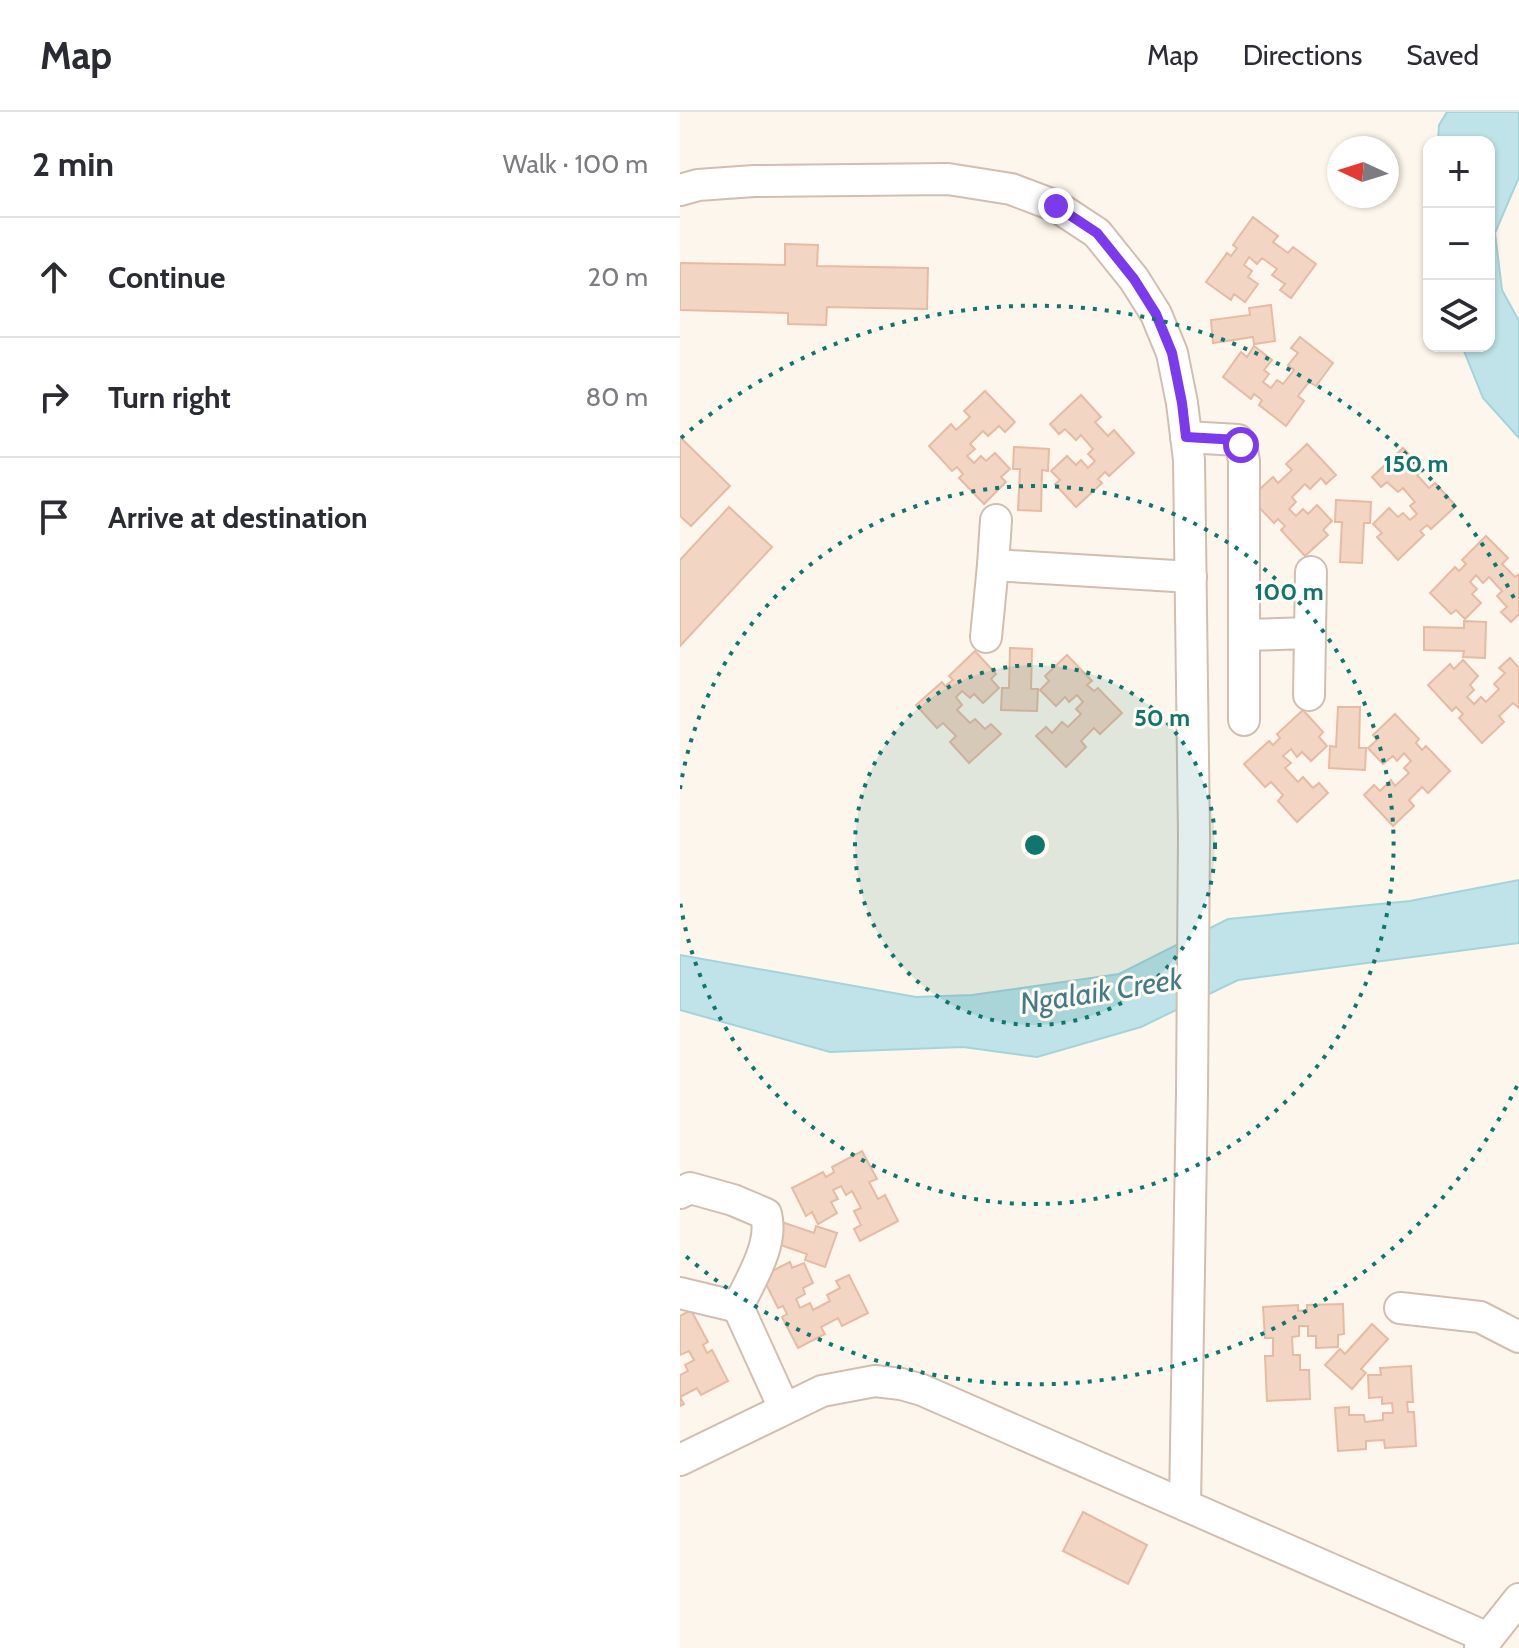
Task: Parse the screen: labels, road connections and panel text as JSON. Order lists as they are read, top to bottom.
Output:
{
  "water": ["Ngalaik Creek"],
  "north": "left",
  "page": {
    "header": "Map",
    "nav": ["Map", "Directions", "Saved"],
    "heading": ["2 min", "Walk · 100 m"],
    "map_buttons": ["+", "−"],
    "list": [
      ["Continue", "20 m"],
      ["Turn right", "80 m"],
      "Arrive at destination"
    ]
  },
  "rings": ["150 m", "100 m", "50 m"]
}
